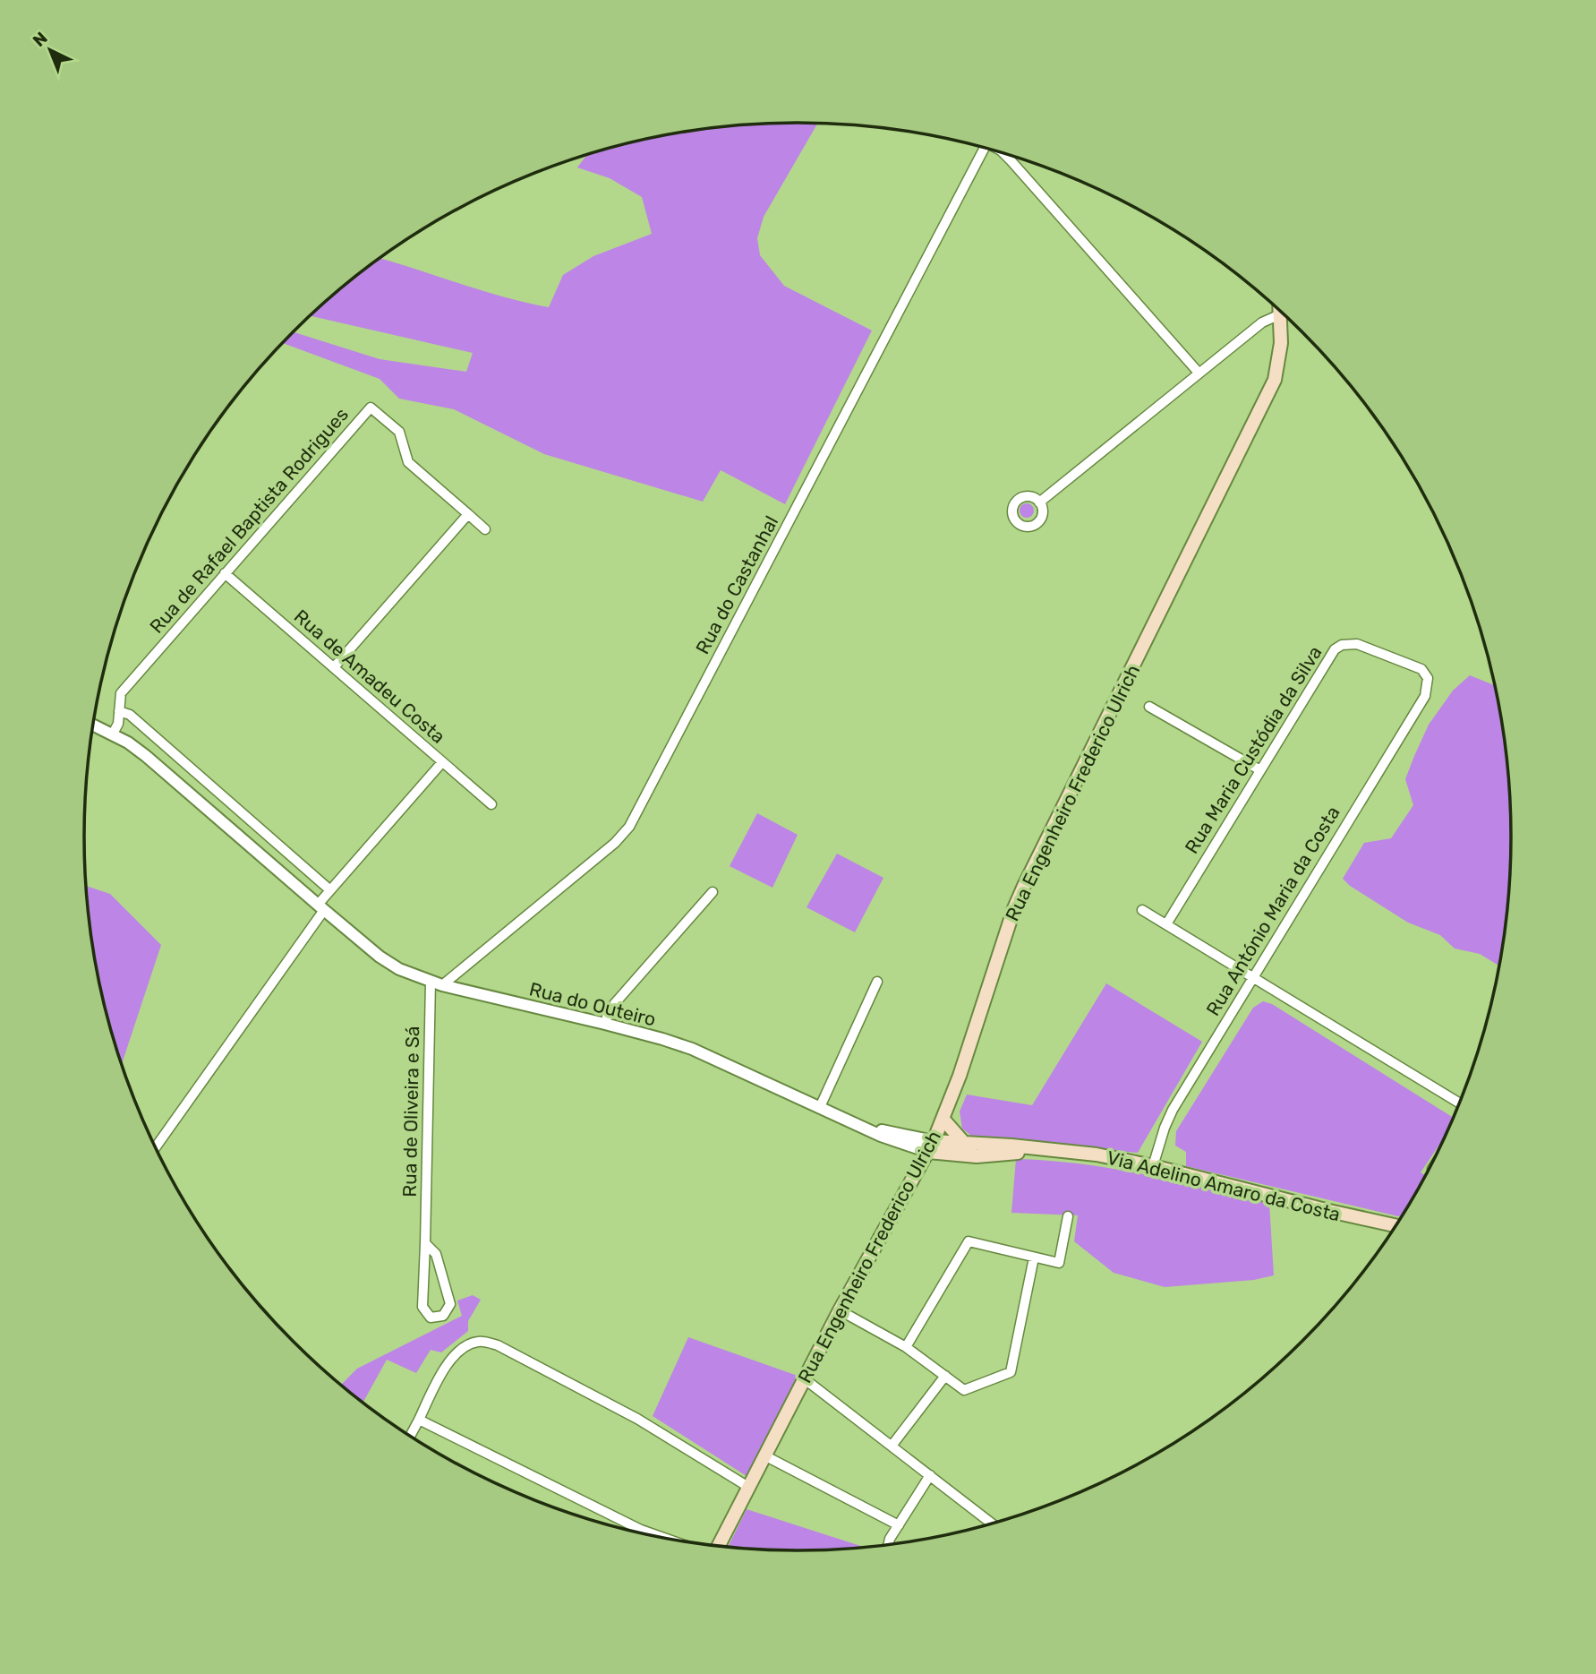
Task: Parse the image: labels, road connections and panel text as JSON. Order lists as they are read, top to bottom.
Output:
{
  "streets": {
    "main road": ["Rua Engenheiro Frederico Ulrich", "Via Adelino Amaro da Costa"],
    "street": [
      "Rua de Rafael Baptista Rodrigues",
      "Rua do Castanhal",
      "Rua de Amadeu Costa",
      "Rua Maria Custódia da Silva",
      "Rua António Maria da Costa",
      "Rua do Outeiro",
      "Rua de Oliveira e Sá"
    ]
  },
  "crossings": [
    ["Rua de Rafael Baptista Rodrigues", "Rua de Amadeu Costa"],
    ["Rua do Castanhal", "Rua do Outeiro"],
    ["Rua Maria Custódia da Silva", "Rua António Maria da Costa"],
    ["Rua Engenheiro Frederico Ulrich", "Rua do Outeiro"],
    ["Rua Engenheiro Frederico Ulrich", "Via Adelino Amaro da Costa"],
    ["Rua António Maria da Costa", "Via Adelino Amaro da Costa"],
    ["Rua do Outeiro", "Rua de Oliveira e Sá"],
    ["Rua do Outeiro", "Via Adelino Amaro da Costa"]
  ],
  "north": "top left"
}
